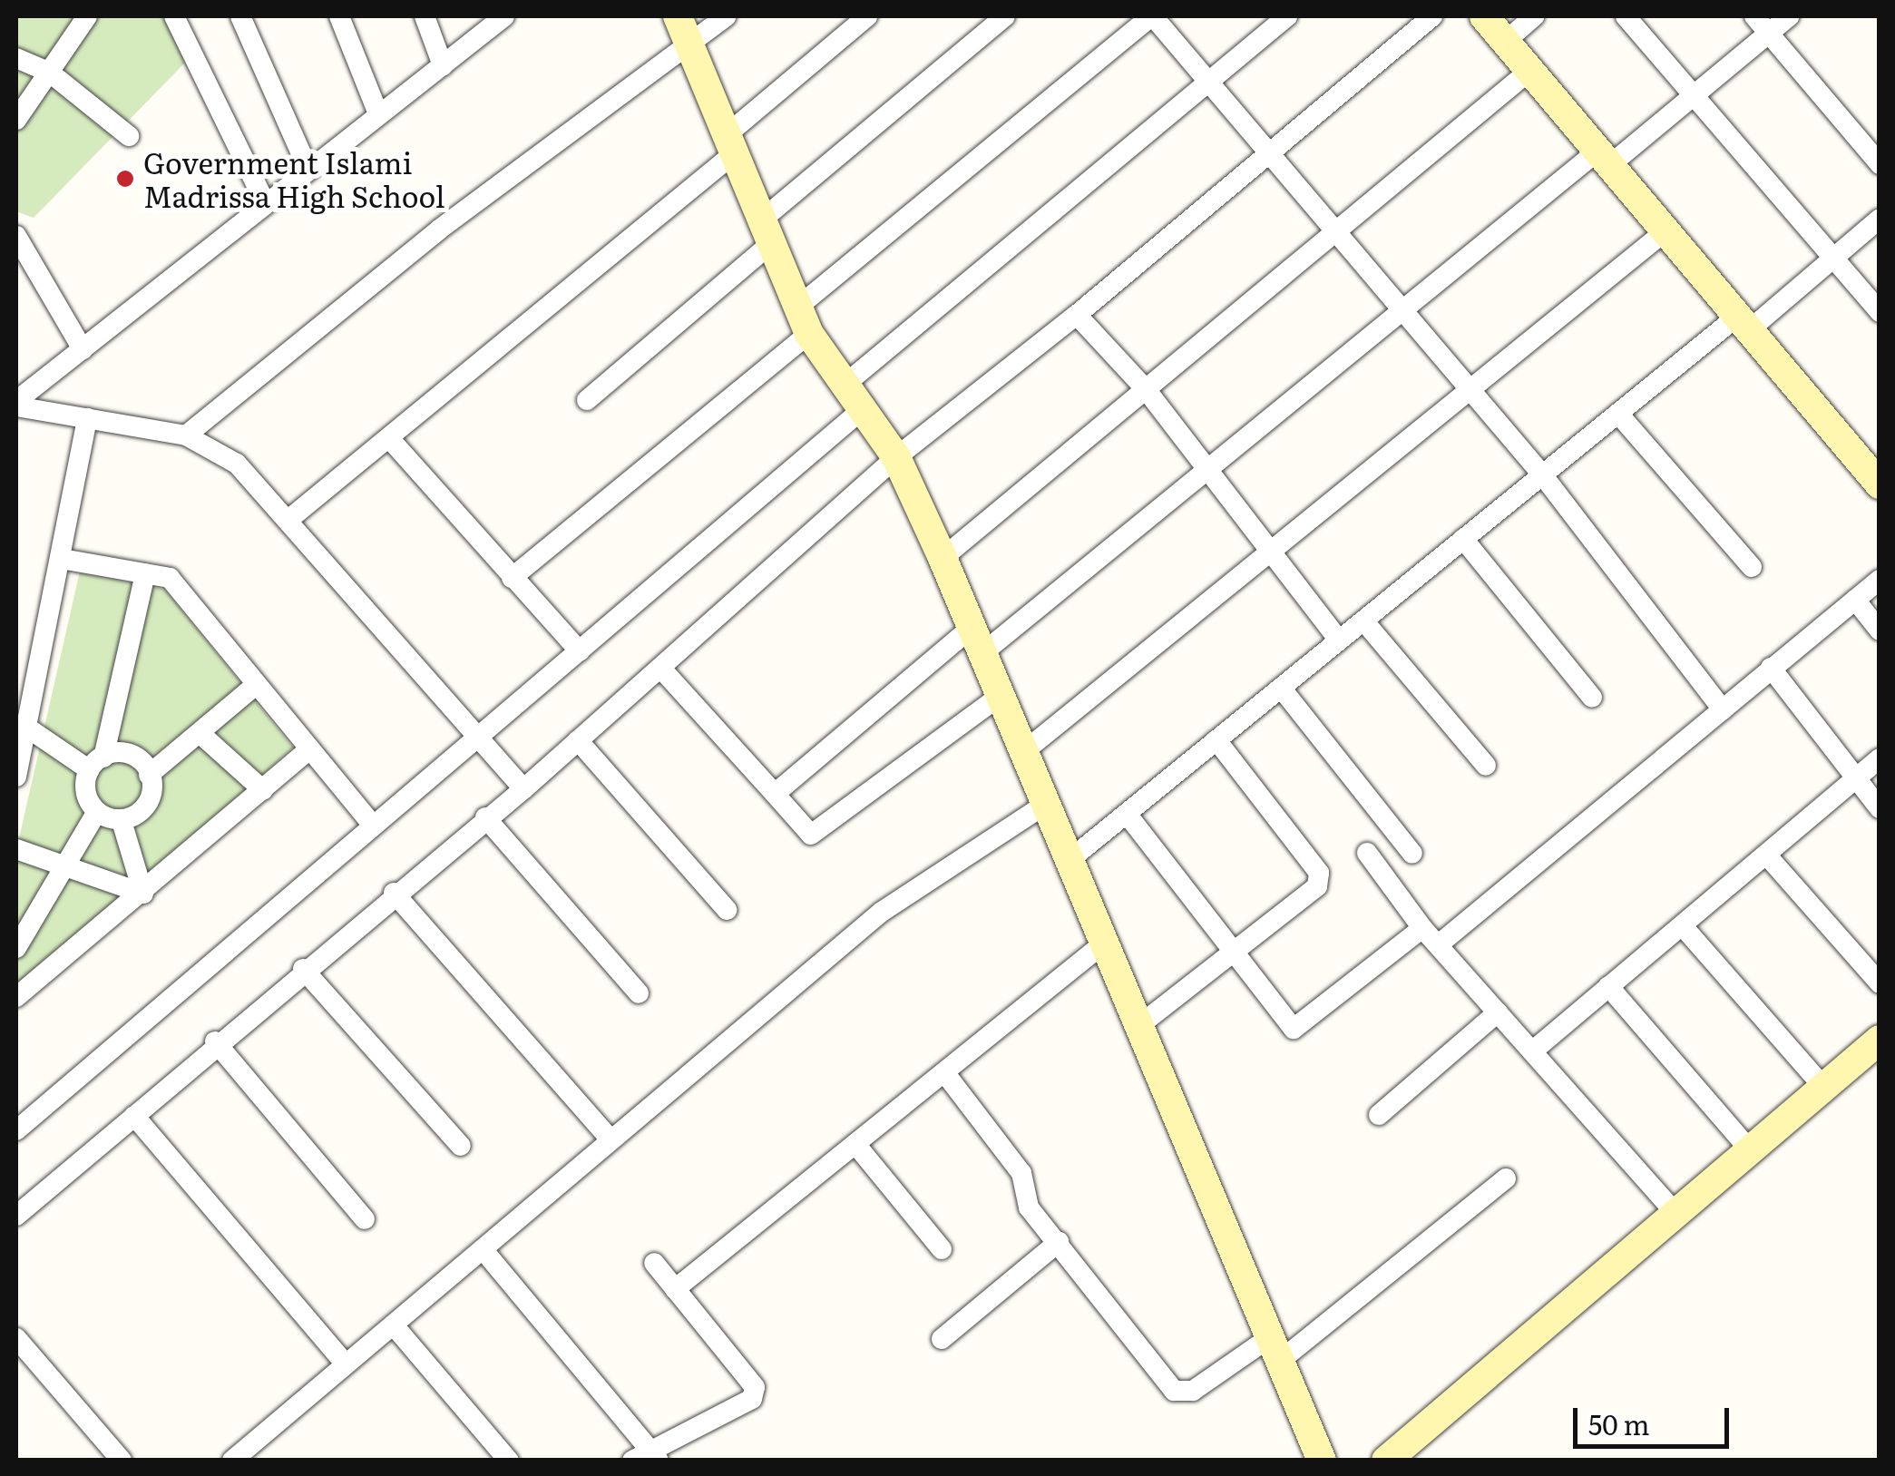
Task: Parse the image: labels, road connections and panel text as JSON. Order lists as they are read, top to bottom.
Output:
{
  "places": ["Government Islami Madrissa High School"],
  "scale_bar": "50 m"
}
